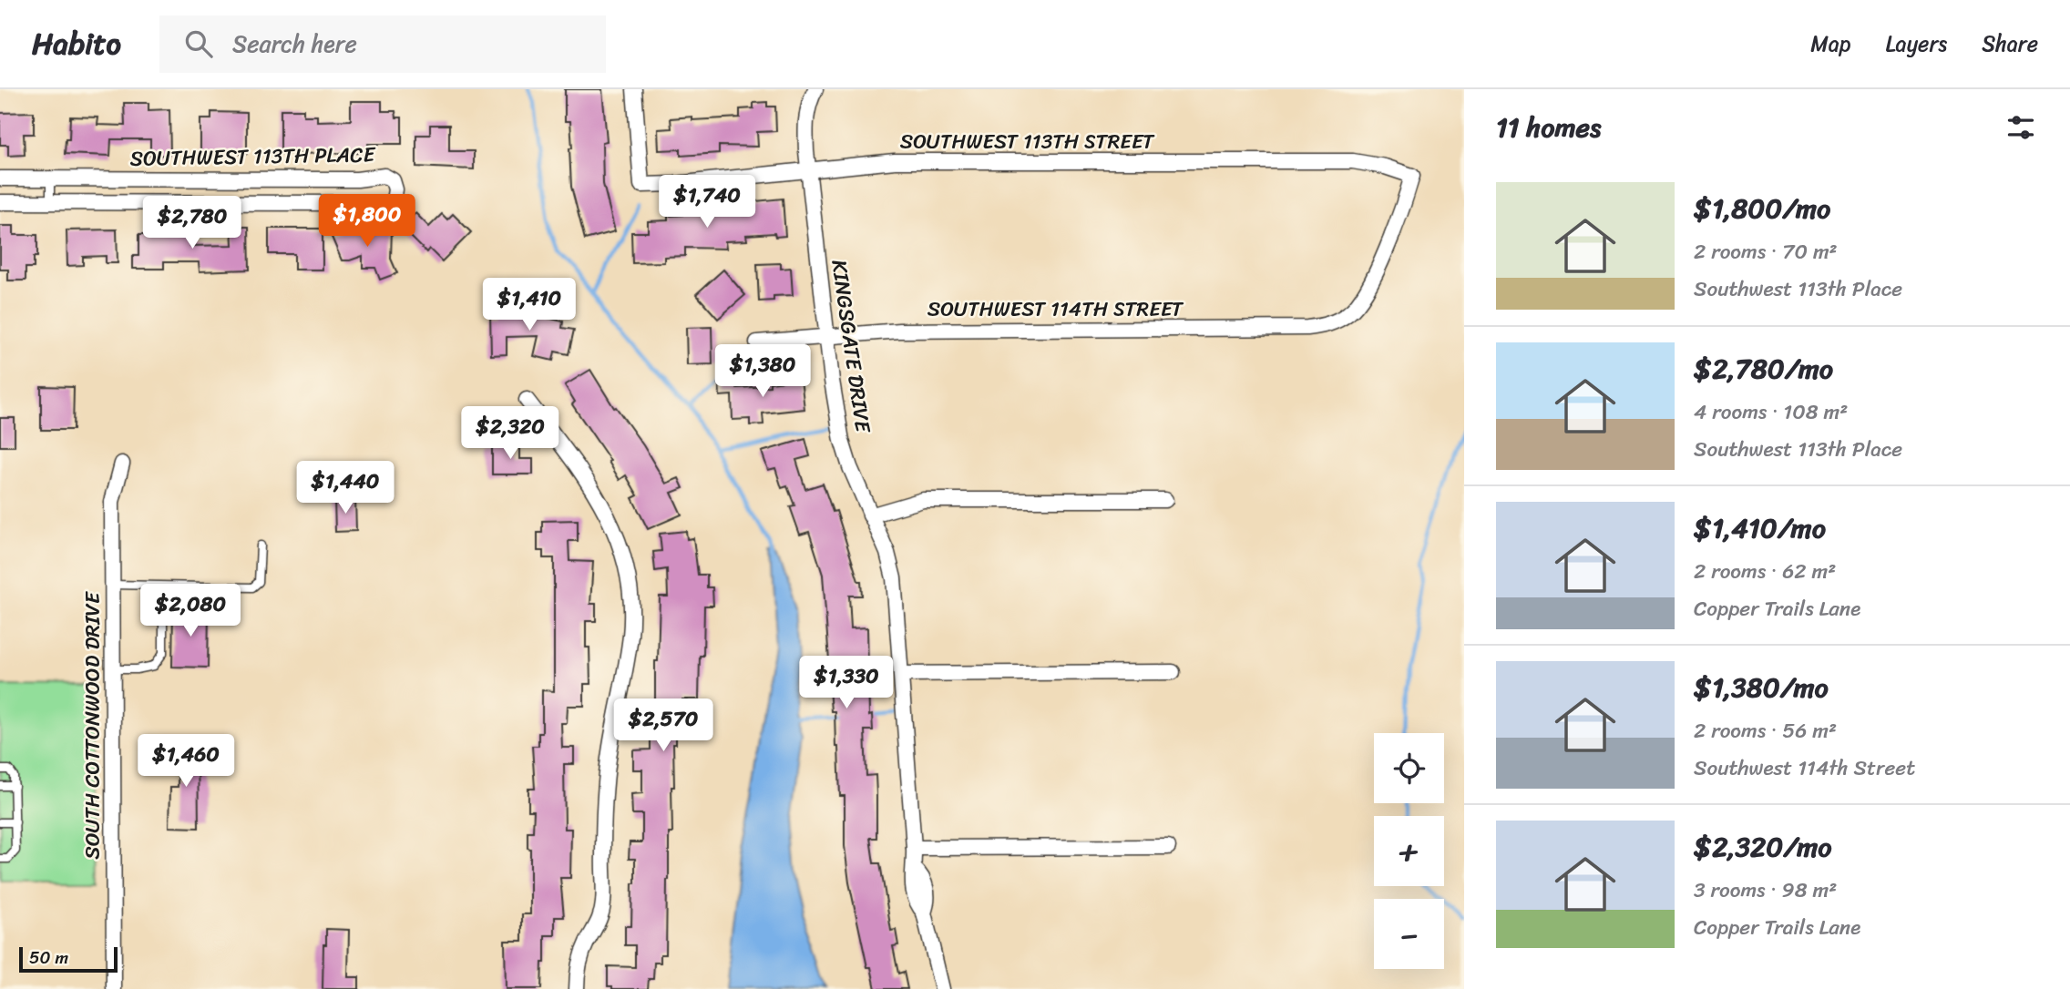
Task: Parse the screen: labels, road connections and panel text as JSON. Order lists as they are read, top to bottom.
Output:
{
  "streets": {
    "street": [
      "SOUTHWEST 113TH STREET",
      "SOUTHWEST 113TH PLACE",
      "SOUTHWEST 114TH STREET",
      "KINGSGATE DRIVE",
      "SOUTH COTTONWOOD DRIVE"
    ]
  },
  "crossings": [
    ["SOUTHWEST 113TH STREET", "SOUTHWEST 114TH STREET"],
    ["SOUTHWEST 113TH STREET", "KINGSGATE DRIVE"],
    ["SOUTHWEST 114TH STREET", "KINGSGATE DRIVE"]
  ],
  "scale_bar": "50 m",
  "page": {
    "header": "Habito",
    "search": "Search here",
    "nav": ["Map", "Layers", "Share"],
    "heading": "11 homes",
    "list": [
      {
        "name": "$1,800/mo",
        "note": "2 rooms · 70 m² · Southwest 113th Place"
      },
      {
        "name": "$2,780/mo",
        "note": "4 rooms · 108 m² · Southwest 113th Place"
      },
      {
        "name": "$1,410/mo",
        "note": "2 rooms · 62 m² · Copper Trails Lane"
      },
      {
        "name": "$1,380/mo",
        "note": "2 rooms · 56 m² · Southwest 114th Street"
      },
      {
        "name": "$2,320/mo",
        "note": "3 rooms · 98 m² · Copper Trails Lane"
      }
    ],
    "price": [
      "$1,740",
      "$1,800",
      "$2,780",
      "$1,410",
      "$1,380",
      "$2,320",
      "$1,440",
      "$2,080",
      "$1,330",
      "$2,570",
      "$1,460"
    ],
    "map_buttons": ["+", "−"],
    "scale": "50 m"
  }
}
